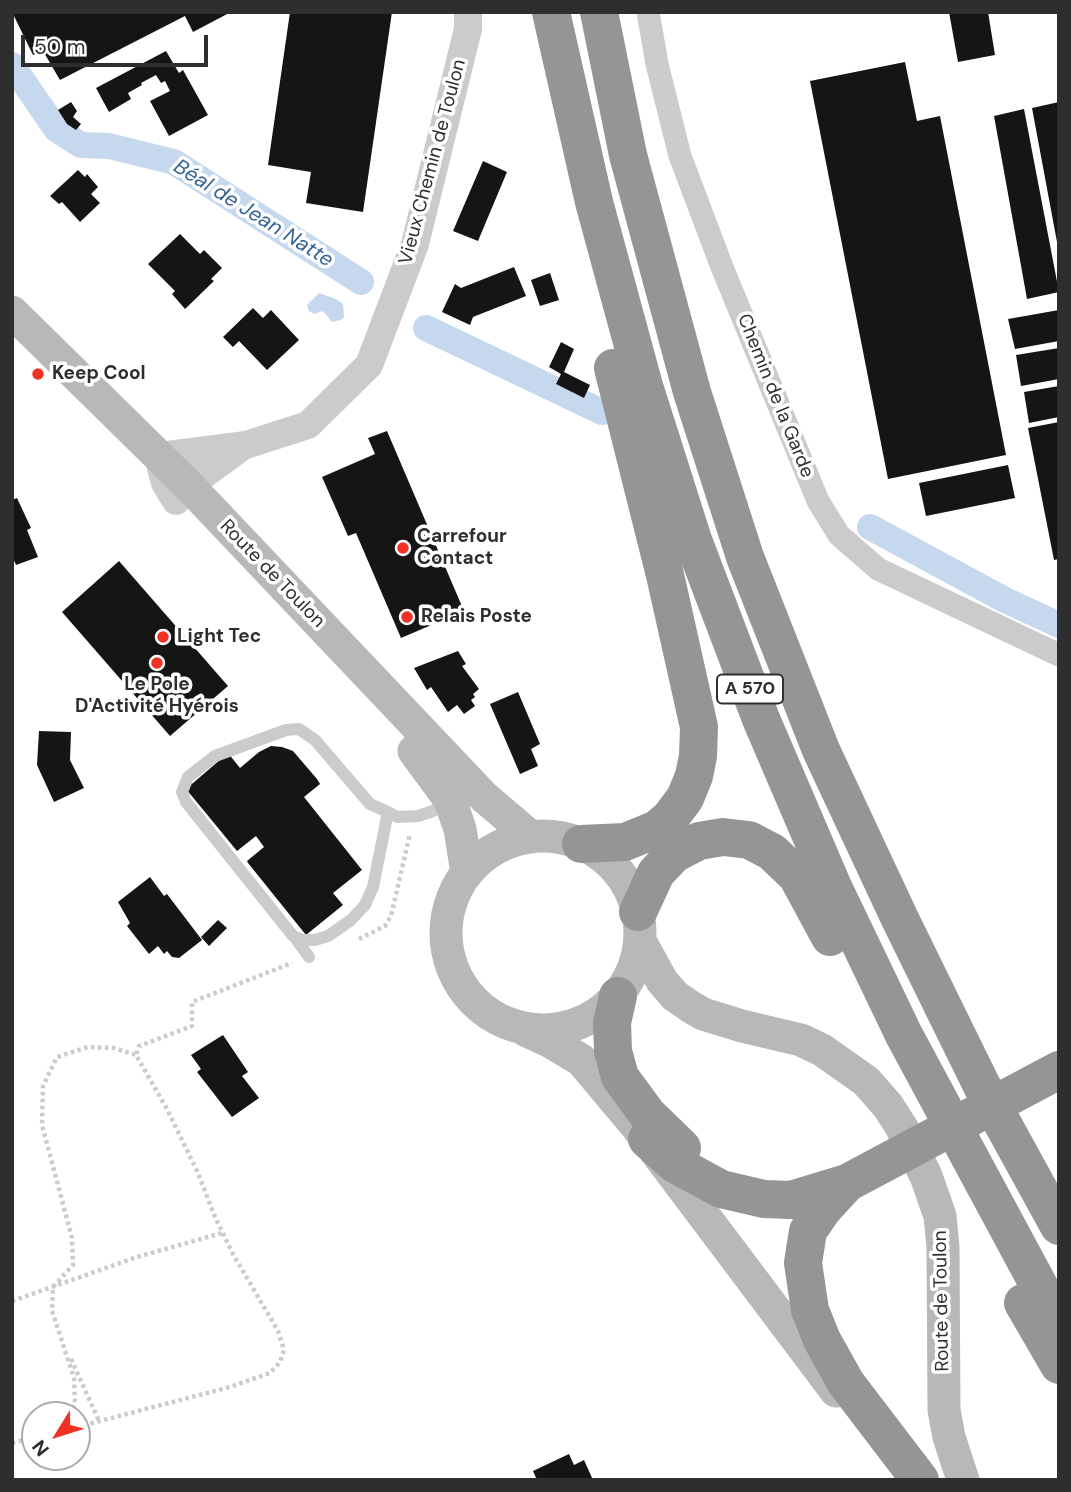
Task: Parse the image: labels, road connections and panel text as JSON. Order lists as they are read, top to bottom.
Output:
{
  "streets": {
    "highway": ["A 570"],
    "main road": ["Route de Toulon"],
    "street": ["Vieux Chemin de Toulon", "Chemin de la Garde"]
  },
  "water": ["Béal de Jean Natte"],
  "places": [
    "Keep Cool",
    "Carrefour Contact",
    "Relais Poste",
    "Light Tec",
    "Le Pole D'Activité Hyérois"
  ],
  "scale_bar": "50 m",
  "north": "bottom left"
}
